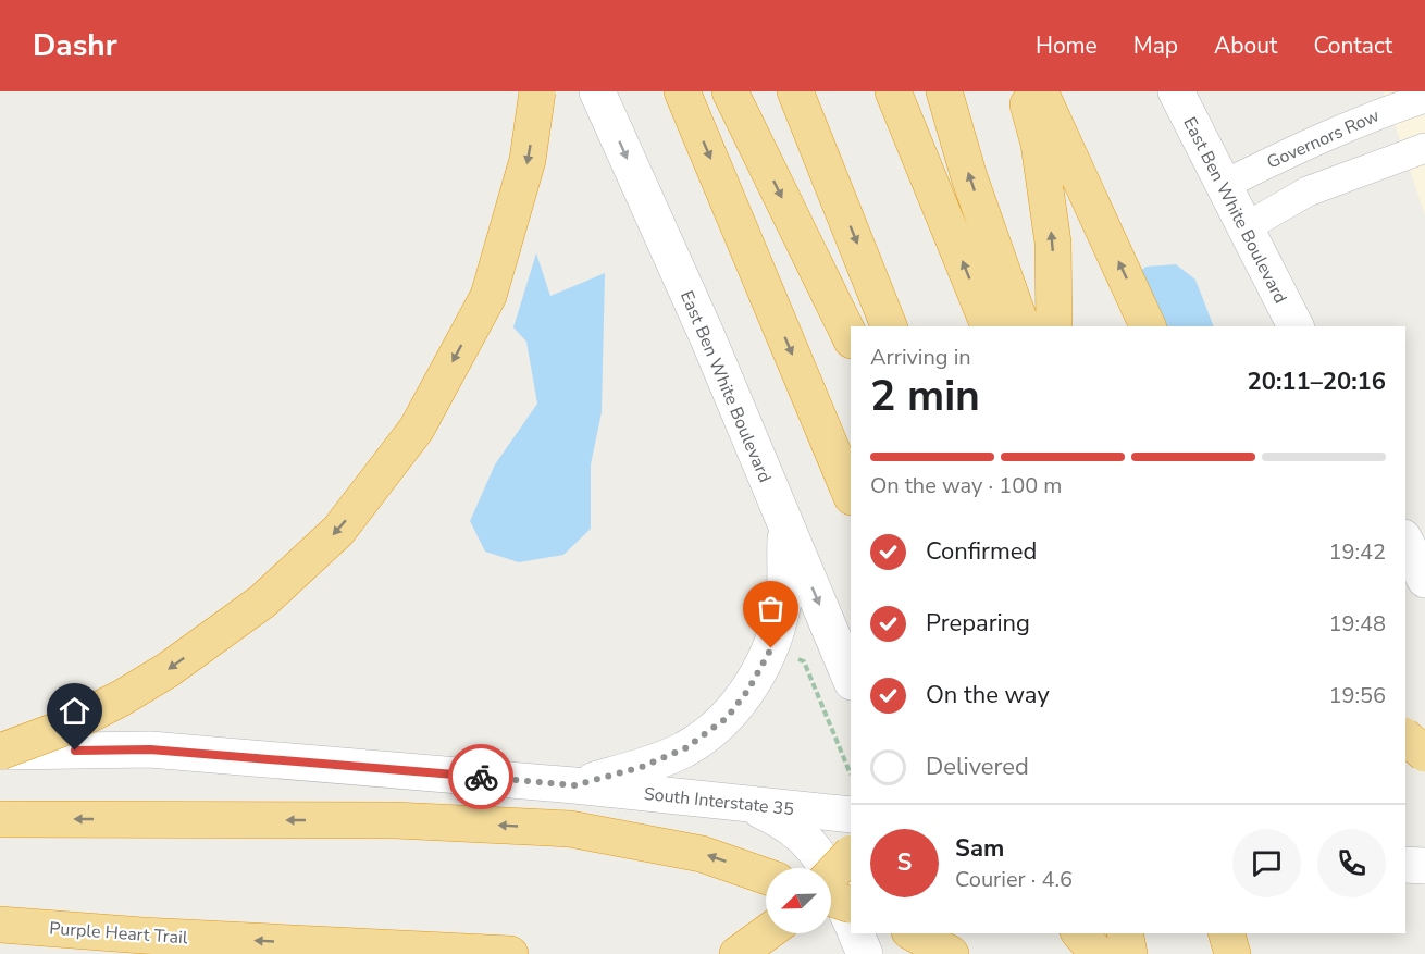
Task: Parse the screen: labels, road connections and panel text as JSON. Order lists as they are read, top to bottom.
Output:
{
  "streets": {
    "highway": ["Purple Heart Trail"],
    "main road": ["East Ben White Boulevard", "South Interstate 35"],
    "street": ["Governors Row"]
  },
  "crossings": [
    ["Governors Row", "East Ben White Boulevard"]
  ],
  "one_way": ["East Ben White Boulevard"],
  "north": "bottom left",
  "page": {
    "header": "Dashr",
    "nav": [
      "Home",
      "Map",
      "About",
      "Contact"
    ],
    "heading": ["2 min", "Arriving in", "20:11–20:16"],
    "panel": ["Sam", "Courier · 4.6"],
    "bar": "On the way · 100 m",
    "list": [
      ["Confirmed", "19:42"],
      ["Preparing", "19:48"],
      ["On the way", "19:56"],
      "Delivered"
    ],
    "round": "S"
  }
}
